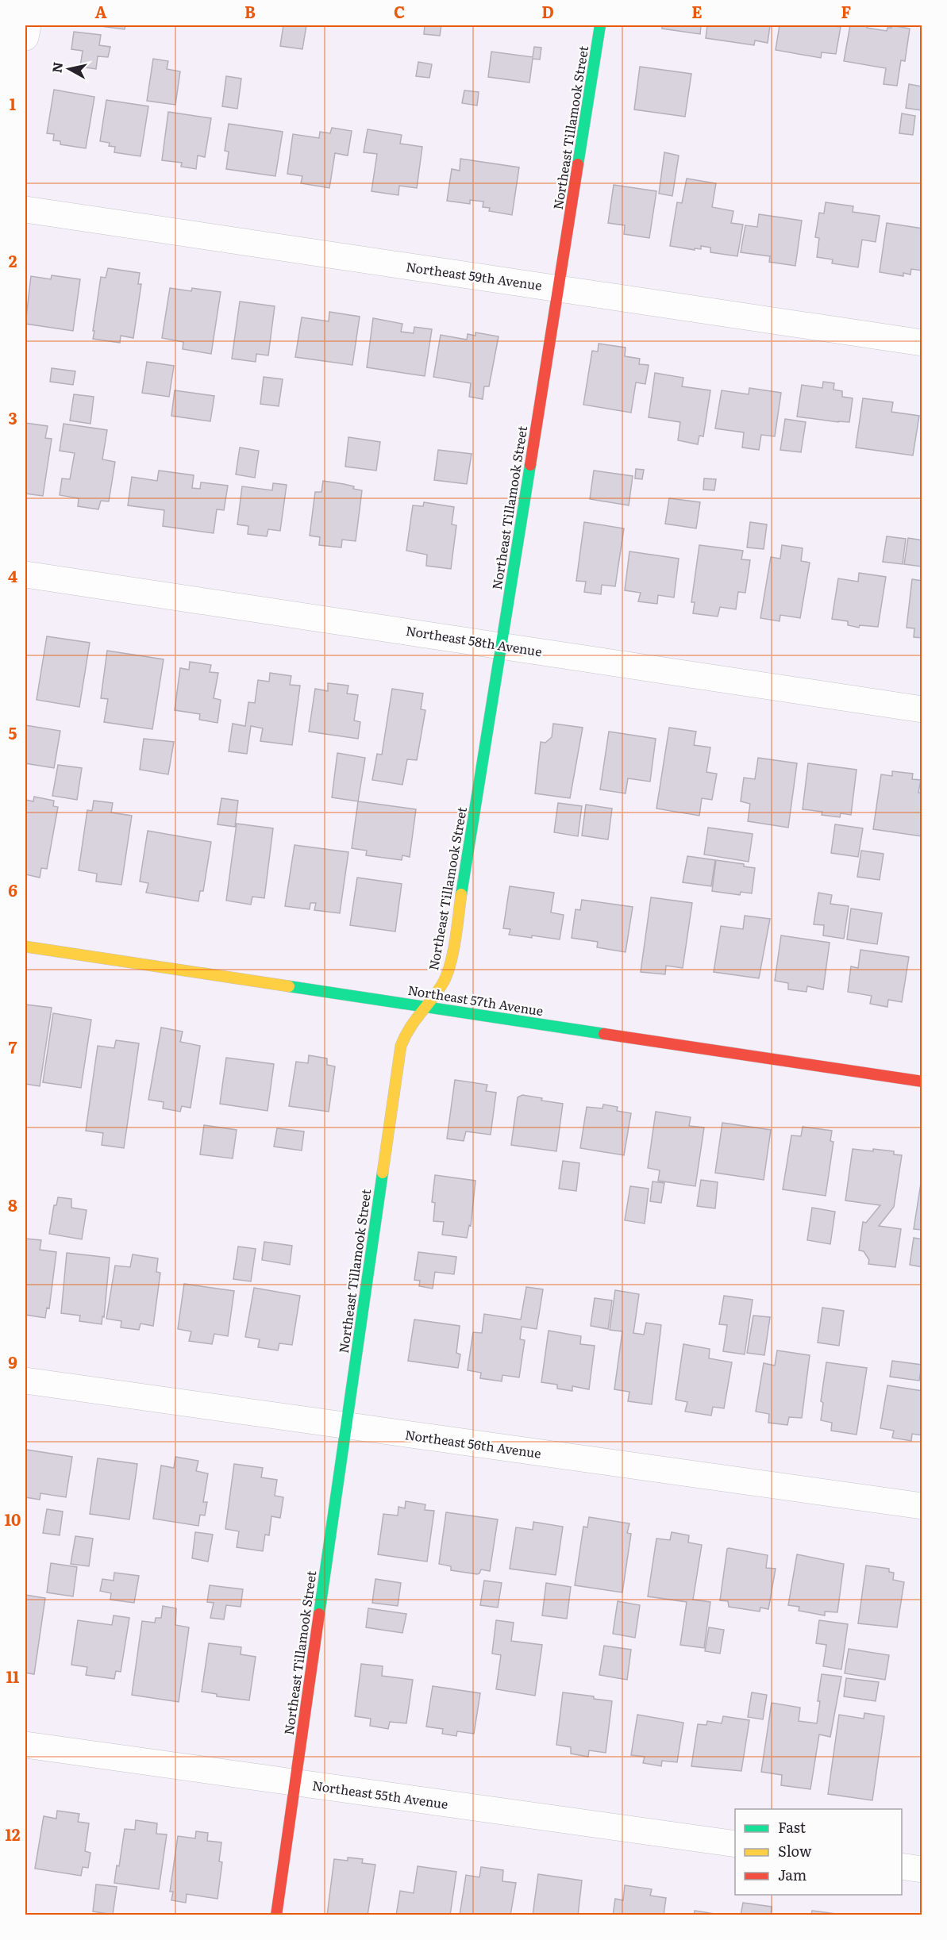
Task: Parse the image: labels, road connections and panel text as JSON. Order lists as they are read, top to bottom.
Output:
{
  "streets": {
    "street": [
      "Northeast Tillamook Street",
      "Northeast 59th Avenue",
      "Northeast 58th Avenue",
      "Northeast 57th Avenue",
      "Northeast 56th Avenue",
      "Northeast 55th Avenue"
    ]
  },
  "crossings": [
    ["Northeast Tillamook Street", "Northeast 59th Avenue"],
    ["Northeast Tillamook Street", "Northeast 58th Avenue"],
    ["Northeast Tillamook Street", "Northeast 57th Avenue"],
    ["Northeast Tillamook Street", "Northeast 56th Avenue"],
    ["Northeast Tillamook Street", "Northeast 55th Avenue"]
  ],
  "legend": ["Fast", "Slow", "Jam"],
  "north": "left",
  "grid": {
    "columns": [
      "A",
      "B",
      "C",
      "D",
      "E",
      "F"
    ],
    "rows": [
      "1",
      "2",
      "3",
      "4",
      "5",
      "6",
      "7",
      "8",
      "9",
      "10",
      "11",
      "12"
    ]
  }
}
